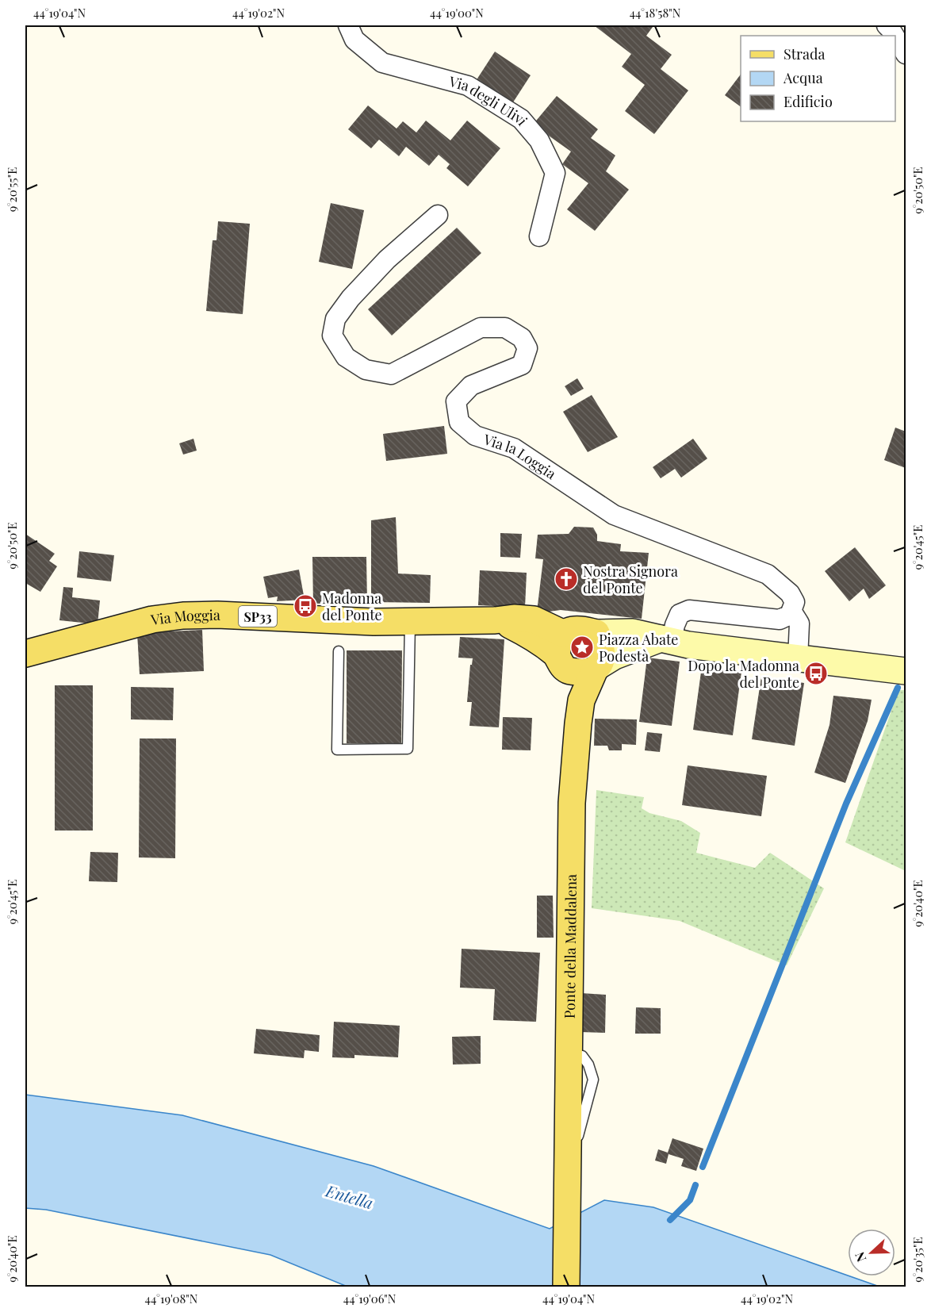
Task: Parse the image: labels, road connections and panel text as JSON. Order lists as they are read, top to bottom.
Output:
{
  "streets": {
    "main road": ["SP33", "Via Moggia", "Ponte della Maddalena"],
    "street": ["Via degli Ulivi", "Via la Loggia"]
  },
  "crossings": [
    ["Via la Loggia", "SP33"],
    ["SP33", "Via Moggia"],
    ["SP33", "Ponte della Maddalena"],
    ["Via Moggia", "Ponte della Maddalena"]
  ],
  "water": ["Entella"],
  "places": {
    "church": ["Nostra Signora del Ponte"],
    "bus stop": ["Madonna del Ponte", "Dopo la Madonna del Ponte"],
    "place": ["Piazza Abate Podestà"]
  },
  "legend": ["Strada", "Acqua", "Edificio"],
  "north": "left",
  "coordinates": [
    "44°19'04\"N",
    "44°19'02\"N",
    "44°19'00\"N",
    "44°18'58\"N",
    "9°20'55\"E",
    "9°20'50\"E",
    "9°20'45\"E",
    "9°20'40\"E",
    "9°20'35\"E",
    "44°19'08\"N",
    "44°19'06\"N"
  ]
}
